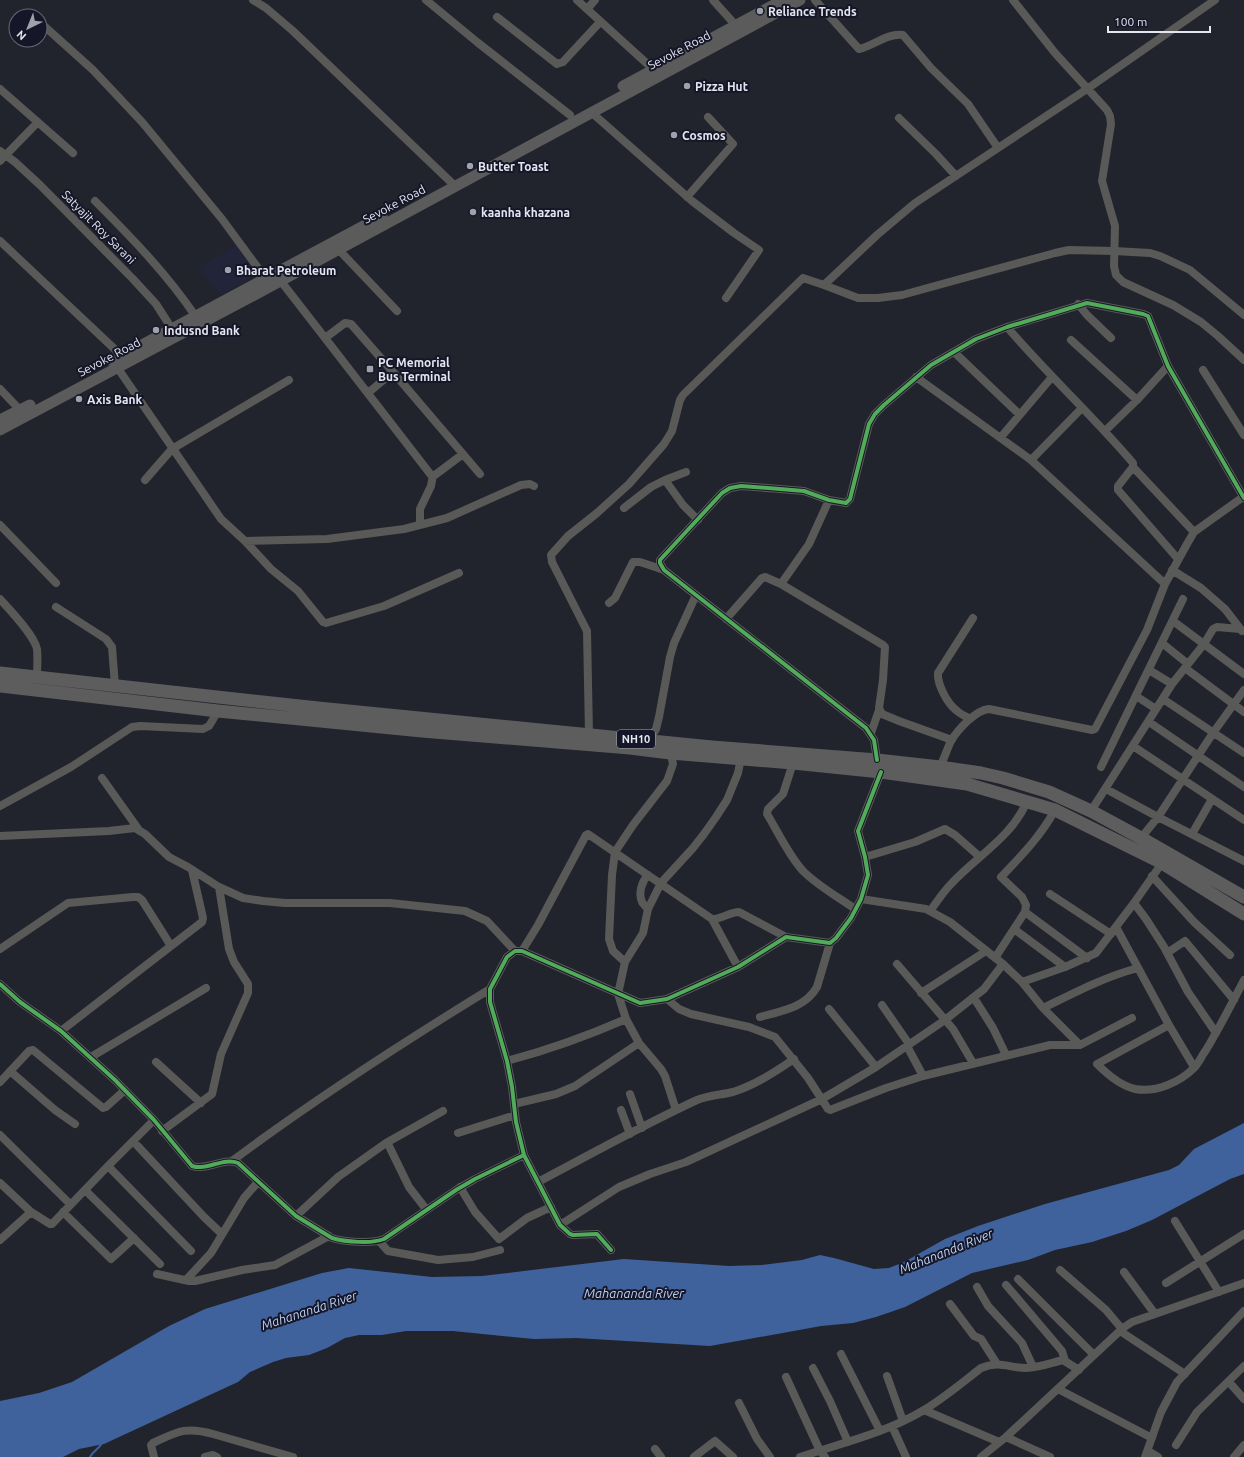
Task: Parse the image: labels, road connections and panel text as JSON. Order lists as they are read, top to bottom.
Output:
{
  "streets": {
    "highway": ["NH10"],
    "main road": ["Sevoke Road"],
    "street": ["Satyajit Roy Sarani"]
  },
  "crossings": [
    ["Sevoke Road", "Satyajit Roy Sarani"]
  ],
  "water": ["Mahananda River"],
  "places": {
    "other": [
      "Reliance Trends",
      "Pizza Hut",
      "Cosmos",
      "Butter Toast",
      "kaanha khazana",
      "Bharat Petroleum",
      "Indusnd Bank",
      "Axis Bank"
    ],
    "transit": ["PC Memorial Bus Terminal"]
  },
  "scale_bar": "100 m",
  "north": "bottom left"
}
